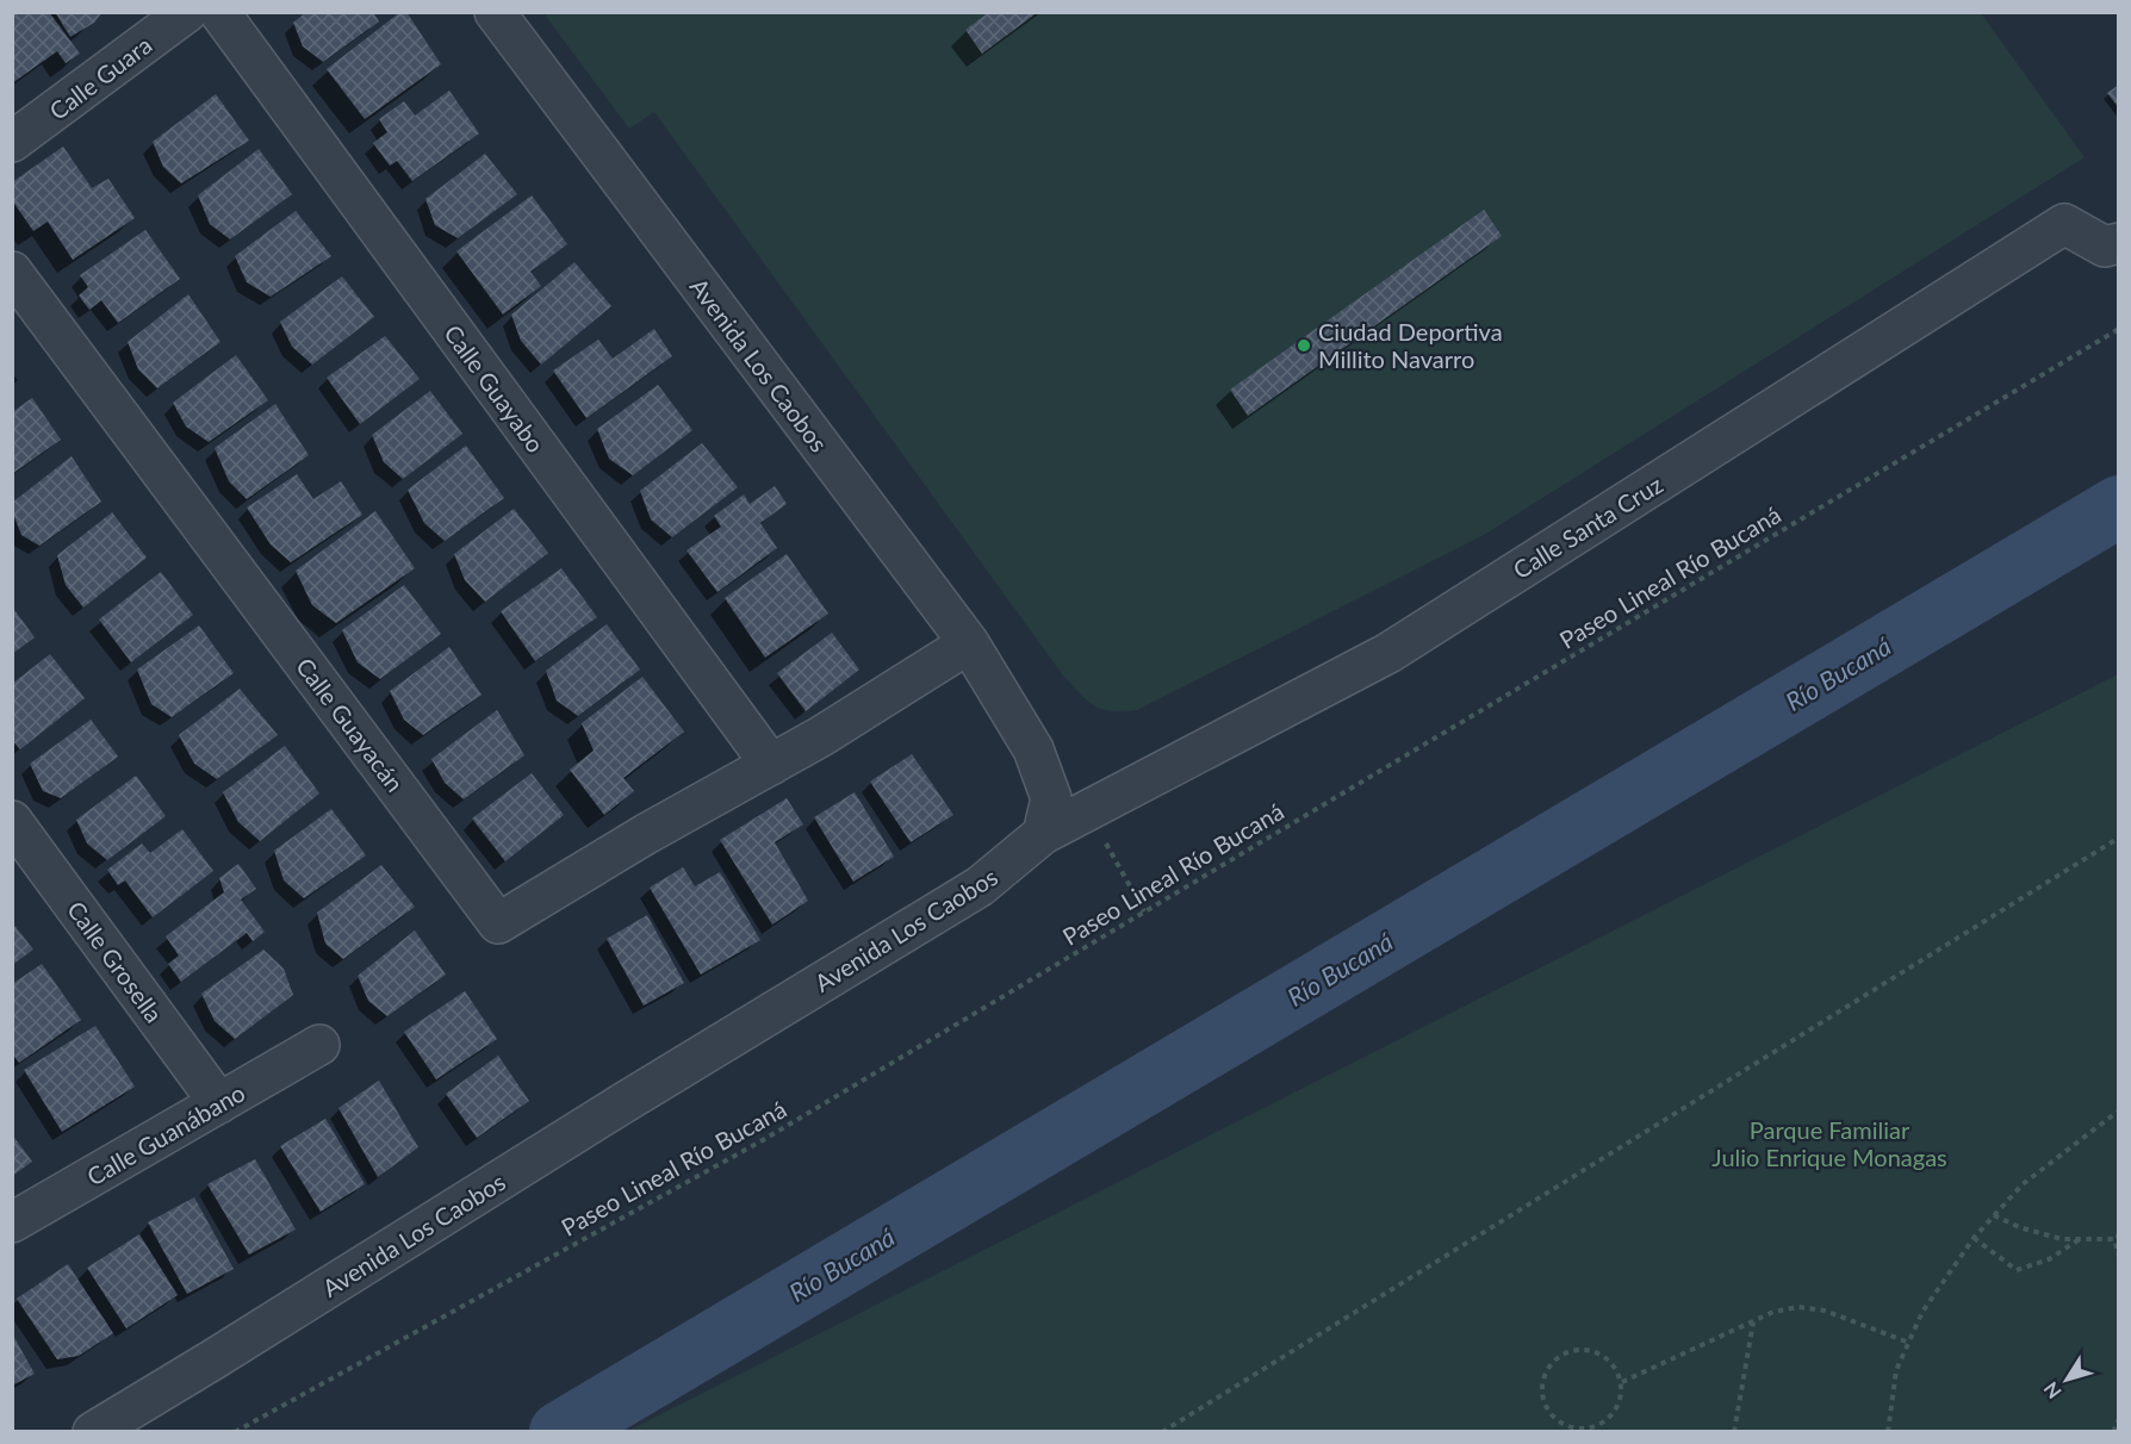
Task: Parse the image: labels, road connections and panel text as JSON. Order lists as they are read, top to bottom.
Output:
{
  "streets": {
    "street": [
      "Calle Guara",
      "Avenida Los Caobos",
      "Calle Guayabo",
      "Calle Santa Cruz",
      "Calle Guayacán",
      "Calle Grosella",
      "Calle Guanábano"
    ],
    "path": ["Paseo Lineal Río Bucaná"]
  },
  "crossings": [
    ["Avenida Los Caobos", "Calle Santa Cruz"],
    ["Calle Guayabo", "Calle Guayacán"],
    ["Calle Grosella", "Calle Guanábano"]
  ],
  "water": ["Río Bucaná"],
  "parks": ["Parque Familiar Julio Enrique Monagas"],
  "places": ["Ciudad Deportiva Millito Navarro"],
  "north": "bottom left"
}
